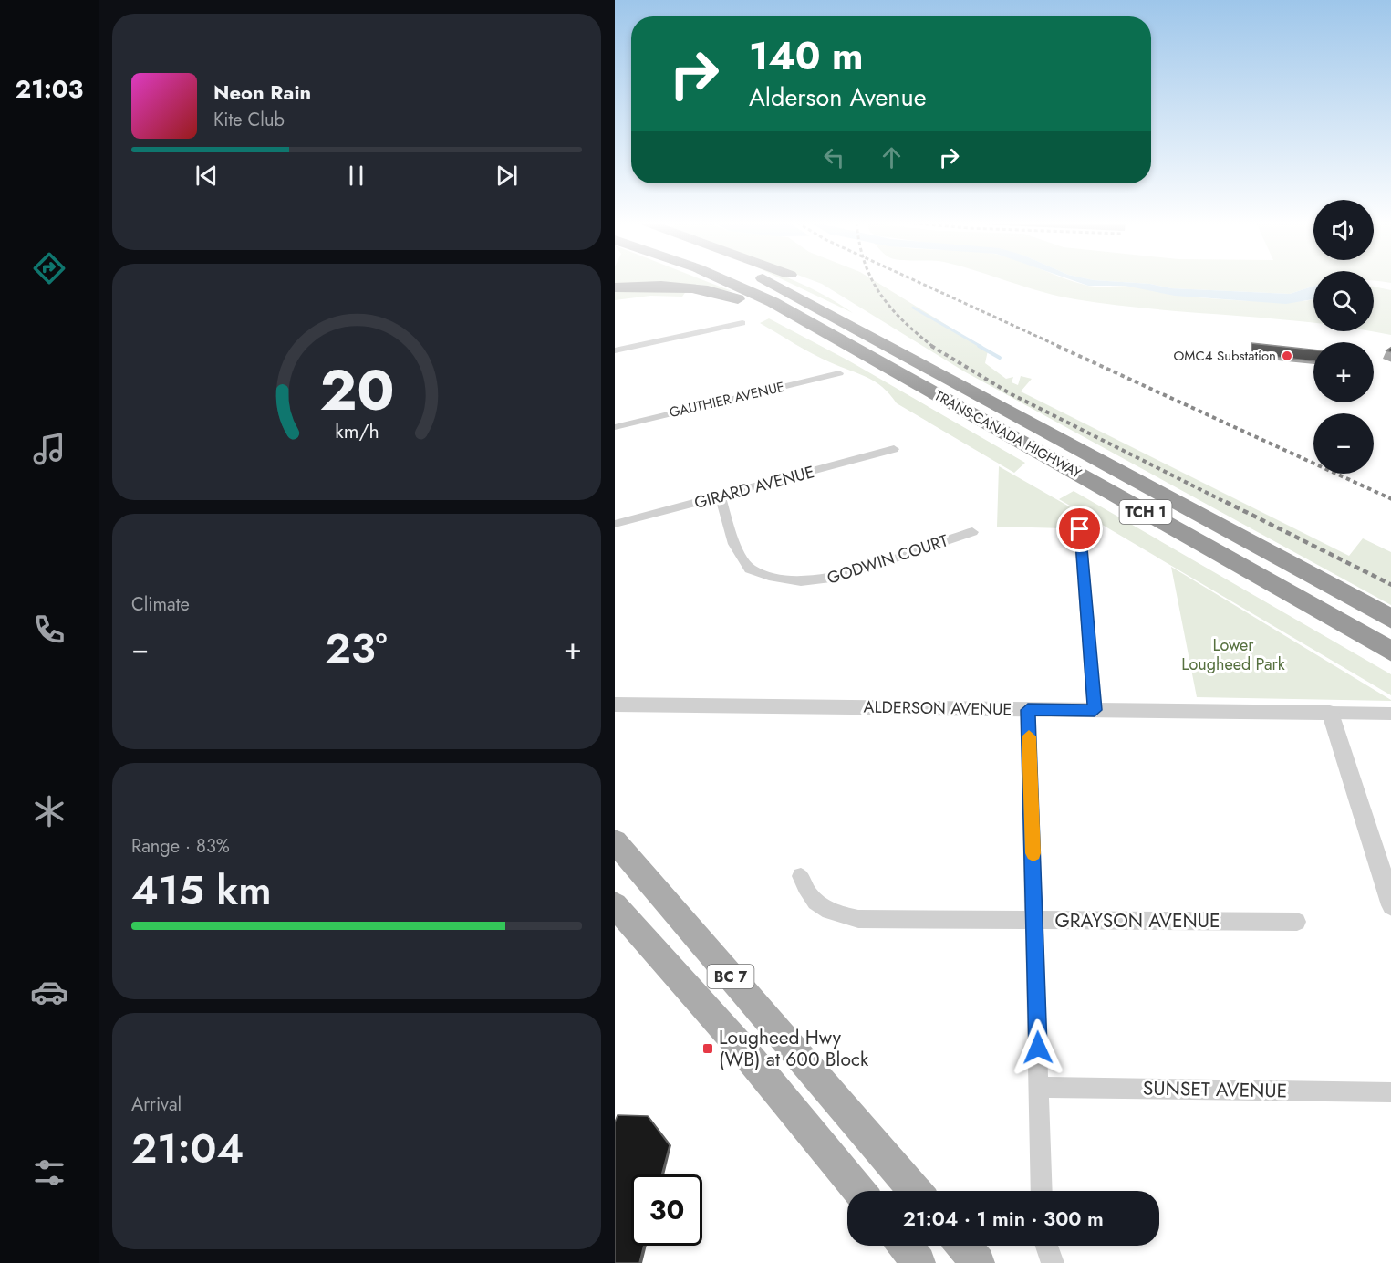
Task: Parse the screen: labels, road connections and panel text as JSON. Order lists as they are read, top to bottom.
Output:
{
  "streets": {
    "highway": ["TRANS-CANADA HIGHWAY", "TCH 1"],
    "main road": ["BC 7"],
    "street": [
      "GAUTHIER AVENUE",
      "GIRARD AVENUE",
      "GODWIN COURT",
      "ALDERSON AVENUE",
      "GRAYSON AVENUE",
      "SUNSET AVENUE"
    ]
  },
  "crossings": [
    ["GIRARD AVENUE", "GODWIN COURT"]
  ],
  "parks": ["Lower Lougheed Park"],
  "places": {
    "other": ["OMC4 Substation"],
    "transit": ["Lougheed Hwy (WB) at 600 Block"]
  },
  "page": {
    "tabs": "21:03",
    "turn": ["140 m", "Alderson Avenue"],
    "song": ["Neon Rain", "Kite Club"],
    "map_buttons": ["+", "−"],
    "tile": [
      "Climate",
      ["Range · 83%", "415 km"],
      ["Arrival", "21:04"]
    ],
    "heat": ["−", "23°", "+"],
    "limit": "30",
    "trip": "21:04 · 1 min · 300 m",
    "gauge": ["20", "km/h"]
  }
}
